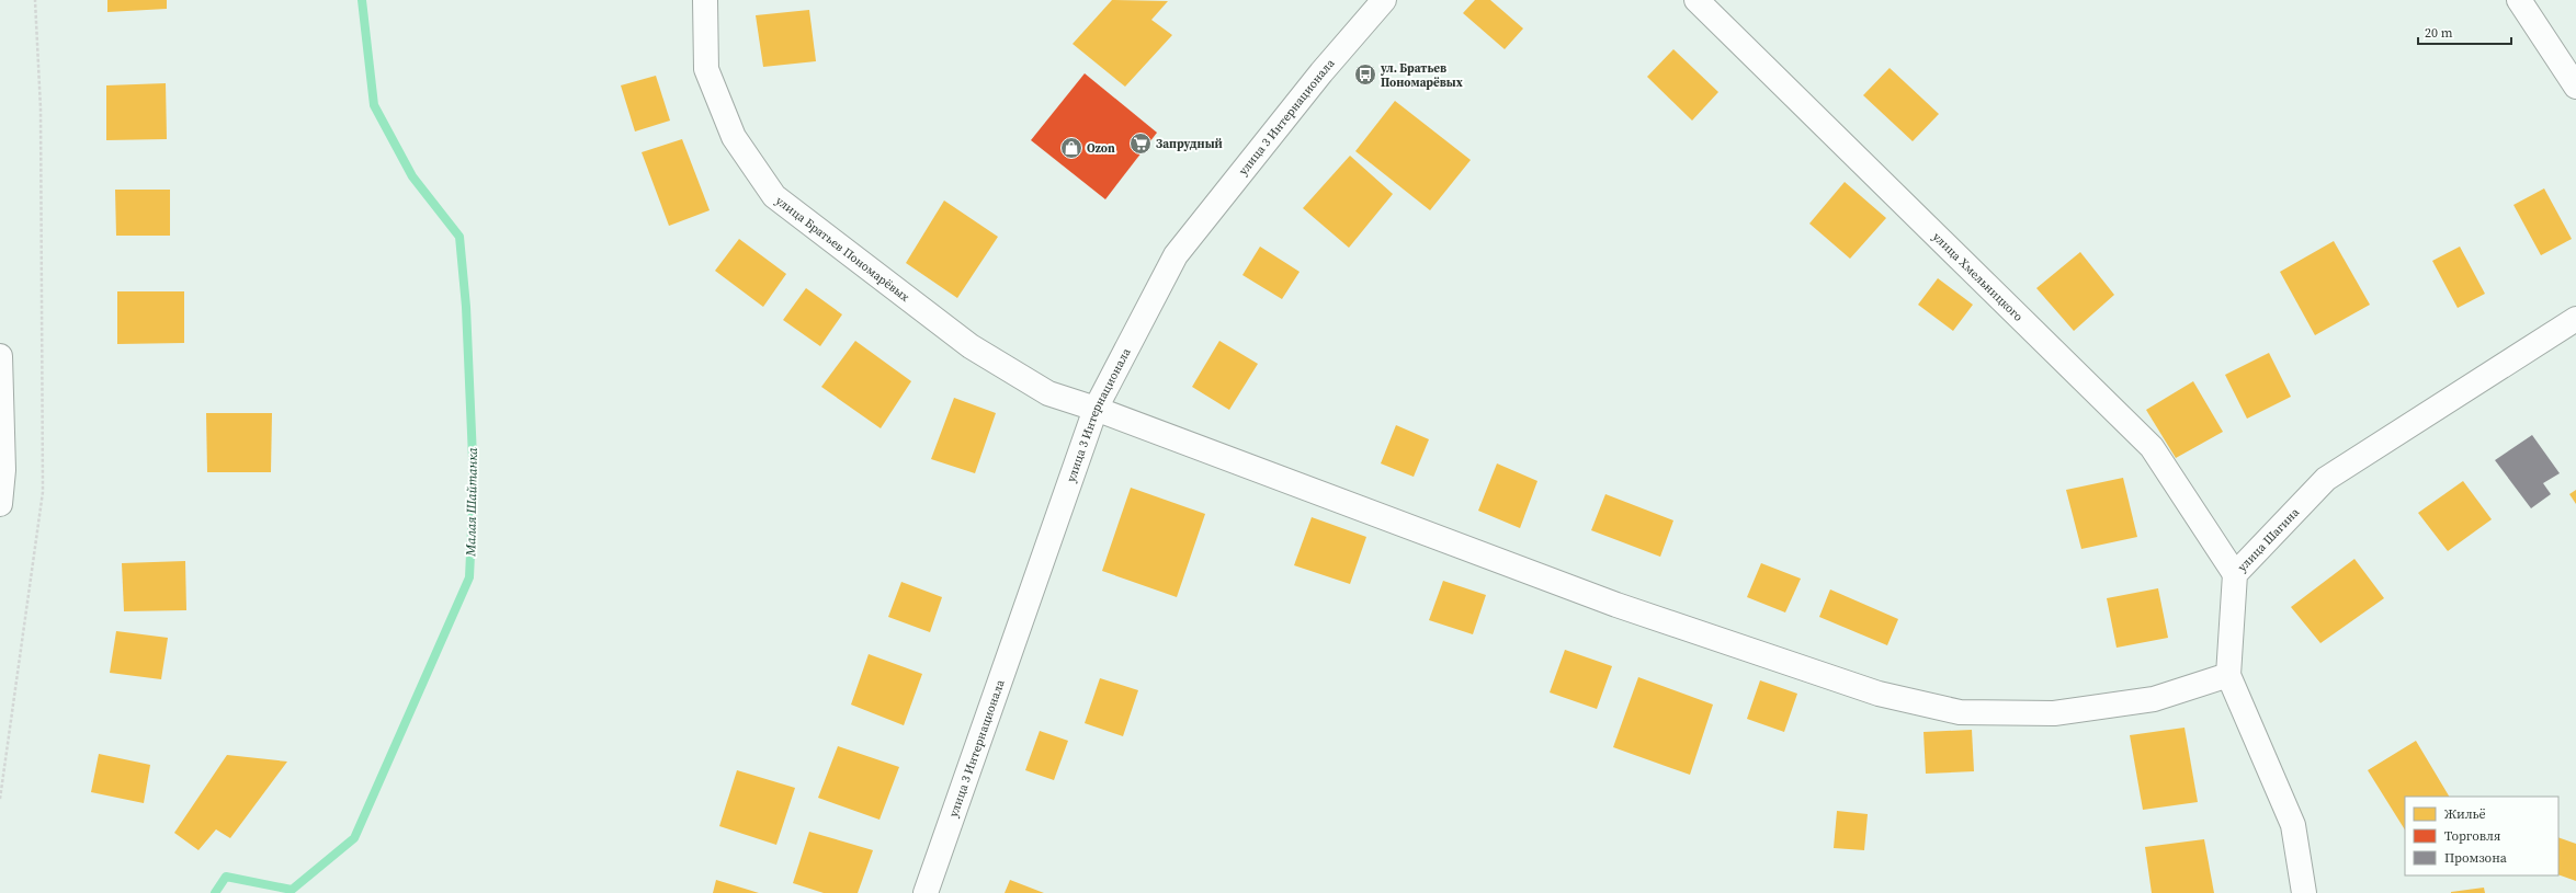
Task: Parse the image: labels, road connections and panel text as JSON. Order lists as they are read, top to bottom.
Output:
{
  "streets": {
    "street": [
      "улица 3 Интернационала",
      "улица Братьев Пономарёвых",
      "улица Хмельницкого",
      "улица Шагина"
    ]
  },
  "crossings": [
    ["улица 3 Интернационала", "улица Братьев Пономарёвых"],
    ["улица Братьев Пономарёвых", "улица Шагина"],
    ["улица Хмельницкого", "улица Шагина"]
  ],
  "water": ["Малая Шайтанка"],
  "places": {
    "bus stop": ["ул. Братьев Пономарёвых"],
    "supermarket": ["Запрудный"],
    "shop": ["Ozon"]
  },
  "legend": ["Жильё", "Торговля", "Промзона"],
  "scale_bar": "20 m"
}
